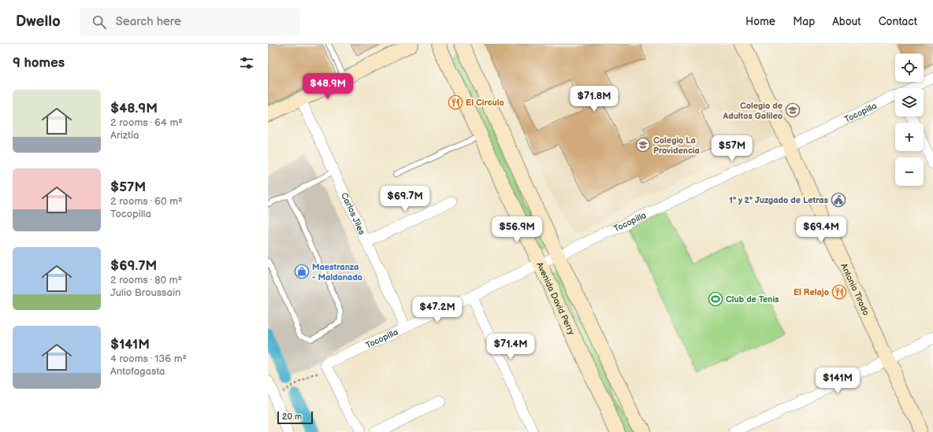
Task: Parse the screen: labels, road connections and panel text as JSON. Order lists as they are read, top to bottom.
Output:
{
  "streets": {
    "main road": ["Antonio Tirado", "Avenida David Perry"],
    "street": ["Tocopilla", "Carlos Jiles"]
  },
  "crossings": [
    ["Tocopilla", "Carlos Jiles"],
    ["Tocopilla", "Antonio Tirado"],
    ["Tocopilla", "Avenida David Perry"]
  ],
  "places": {
    "restaurant": ["El Circulo", "El Relajo"],
    "school or university": ["Colegio de Adultos Galileo", "Colegio La Providencia"],
    "public building": ["1º y 2° Juzgado de Letras"],
    "shop": ["Maestranza - Maldonado"],
    "sports": ["Club de Tenis"]
  },
  "scale_bar": "20 m",
  "page": {
    "header": "Dwello",
    "search": "Search here",
    "nav": [
      "Home",
      "Map",
      "About",
      "Contact"
    ],
    "heading": "9 homes",
    "map_buttons": ["+", "−"],
    "price": [
      "$48.9M",
      "$71.8M",
      "$57M",
      "$69.7M",
      "$56.9M",
      "$69.4M",
      "$47.2M",
      "$71.4M",
      "$141M"
    ],
    "list": [
      {
        "name": "$48.9M",
        "note": "2 rooms · 64 m² · Ariztía"
      },
      {
        "name": "$57M",
        "note": "2 rooms · 60 m² · Tocopilla"
      },
      {
        "name": "$69.7M",
        "note": "2 rooms · 80 m² · Julio Broussain"
      },
      {
        "name": "$141M",
        "note": "4 rooms · 136 m² · Antofagasta"
      }
    ],
    "scale": "20 m"
  }
}
